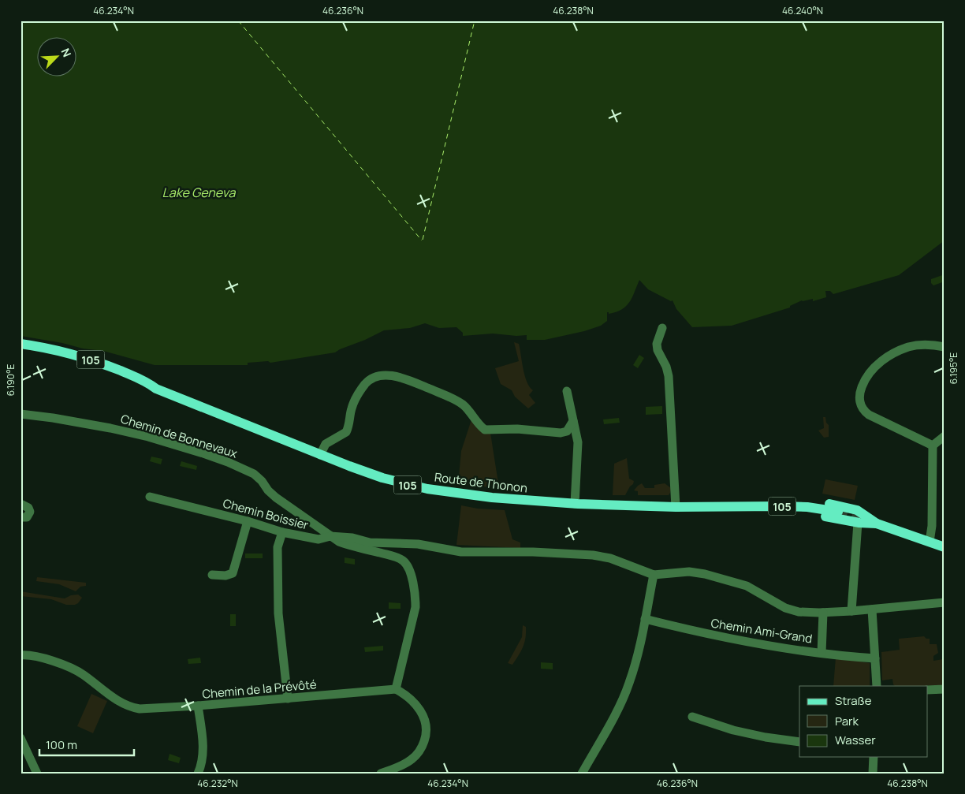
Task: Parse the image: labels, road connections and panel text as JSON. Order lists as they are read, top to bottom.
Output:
{
  "streets": {
    "main road": ["105", "Route de Thonon"],
    "street": [
      "Chemin de Bonnevaux",
      "Chemin Boissier",
      "Chemin Ami-Grand",
      "Chemin de la Prévôté"
    ]
  },
  "crossings": [
    ["105", "Route de Thonon"],
    ["Chemin de Bonnevaux", "Chemin Boissier"]
  ],
  "water": ["Lake Geneva"],
  "legend": ["Straße", "Park", "Wasser"],
  "scale_bar": "100 m",
  "north": "top right",
  "coordinates": [
    "46.234°N",
    "46.236°N",
    "46.238°N",
    "46.240°N",
    "6.195°E",
    "6.190°E",
    "46.232°N"
  ]
}
